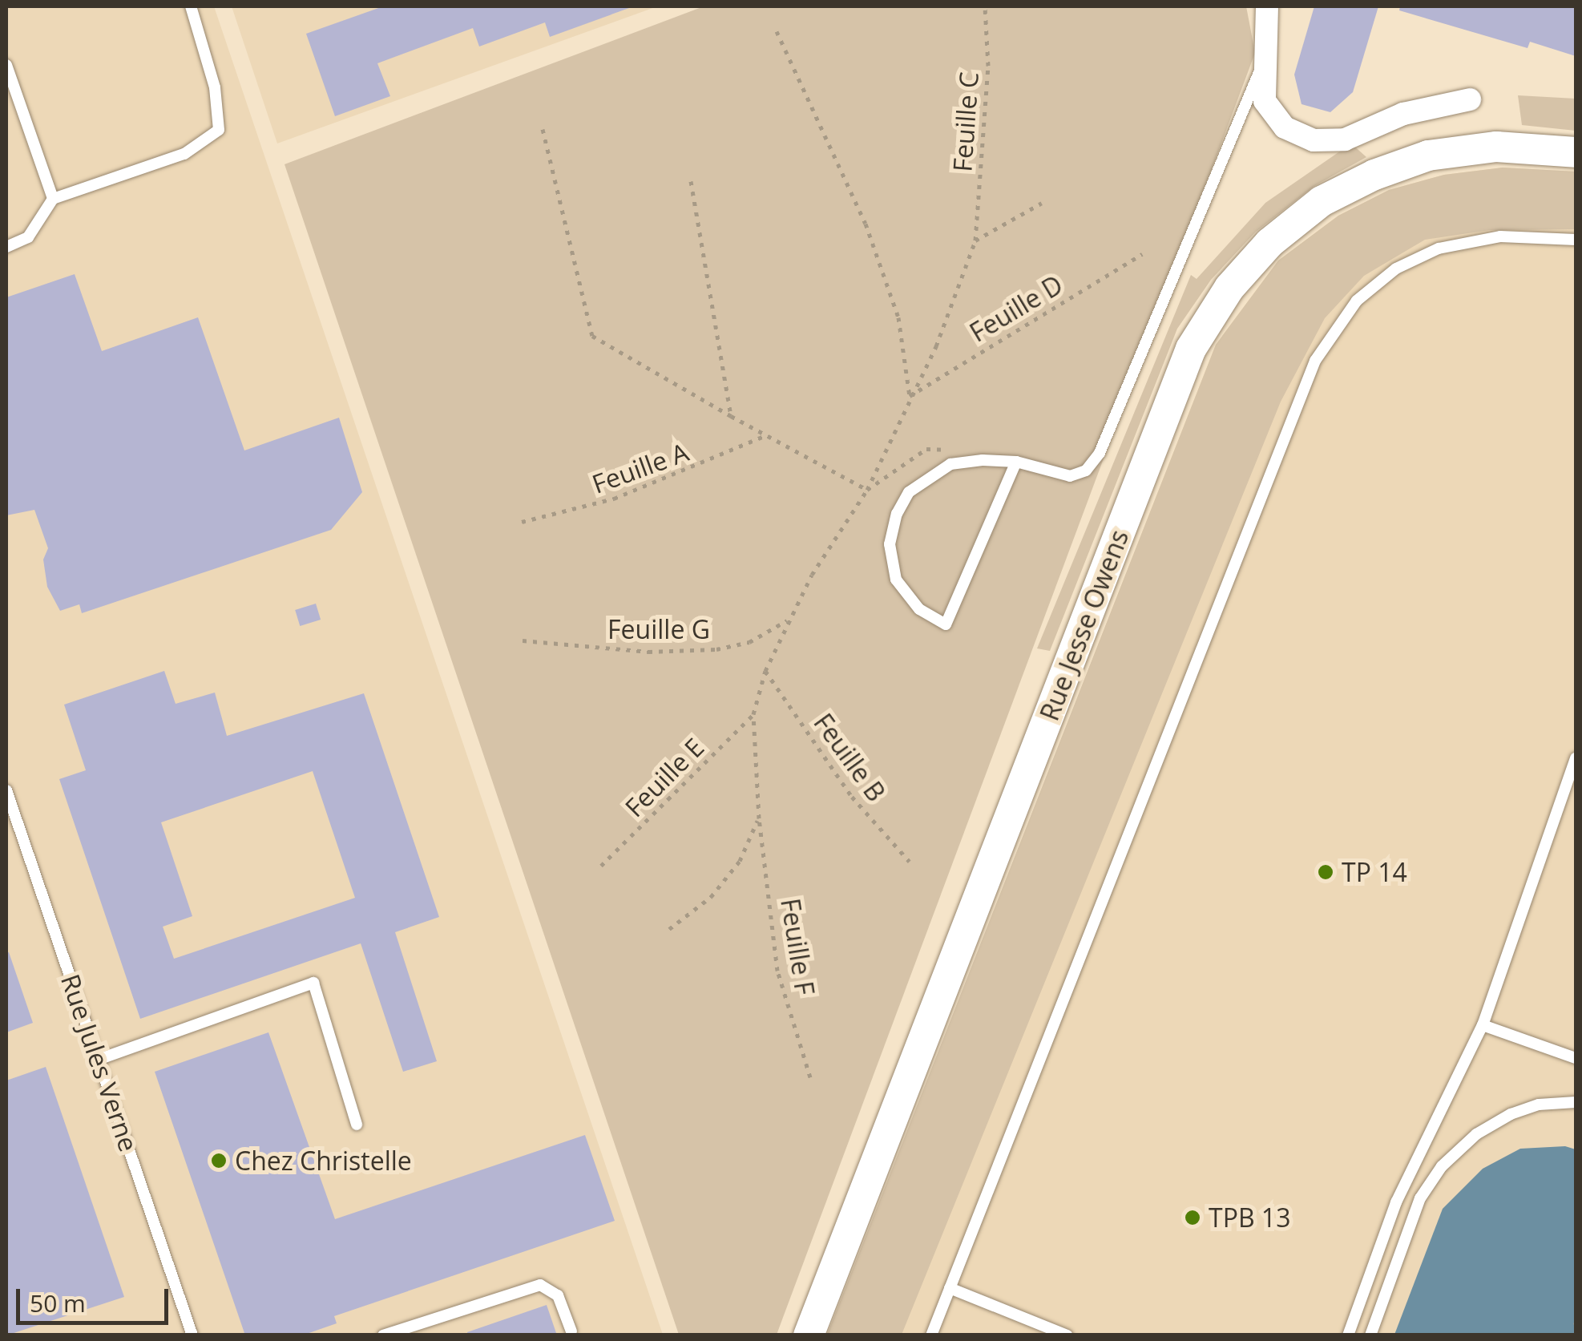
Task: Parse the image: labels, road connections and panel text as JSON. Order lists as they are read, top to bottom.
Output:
{
  "streets": {
    "main road": ["Rue Jesse Owens"],
    "lane": ["Rue Jules Verne"],
    "path": [
      "Feuille C",
      "Feuille D",
      "Feuille A",
      "Feuille G",
      "Feuille B",
      "Feuille E",
      "Feuille F"
    ]
  },
  "crossings": [
    ["Feuille C", "Feuille D"],
    ["Feuille C", "Feuille G"],
    ["Feuille C", "Feuille B"],
    ["Feuille C", "Feuille E"],
    ["Feuille C", "Feuille F"],
    ["Feuille E", "Feuille F"]
  ],
  "places": ["TP 14", "Chez Christelle", "TPB 13"],
  "scale_bar": "50 m"
}
